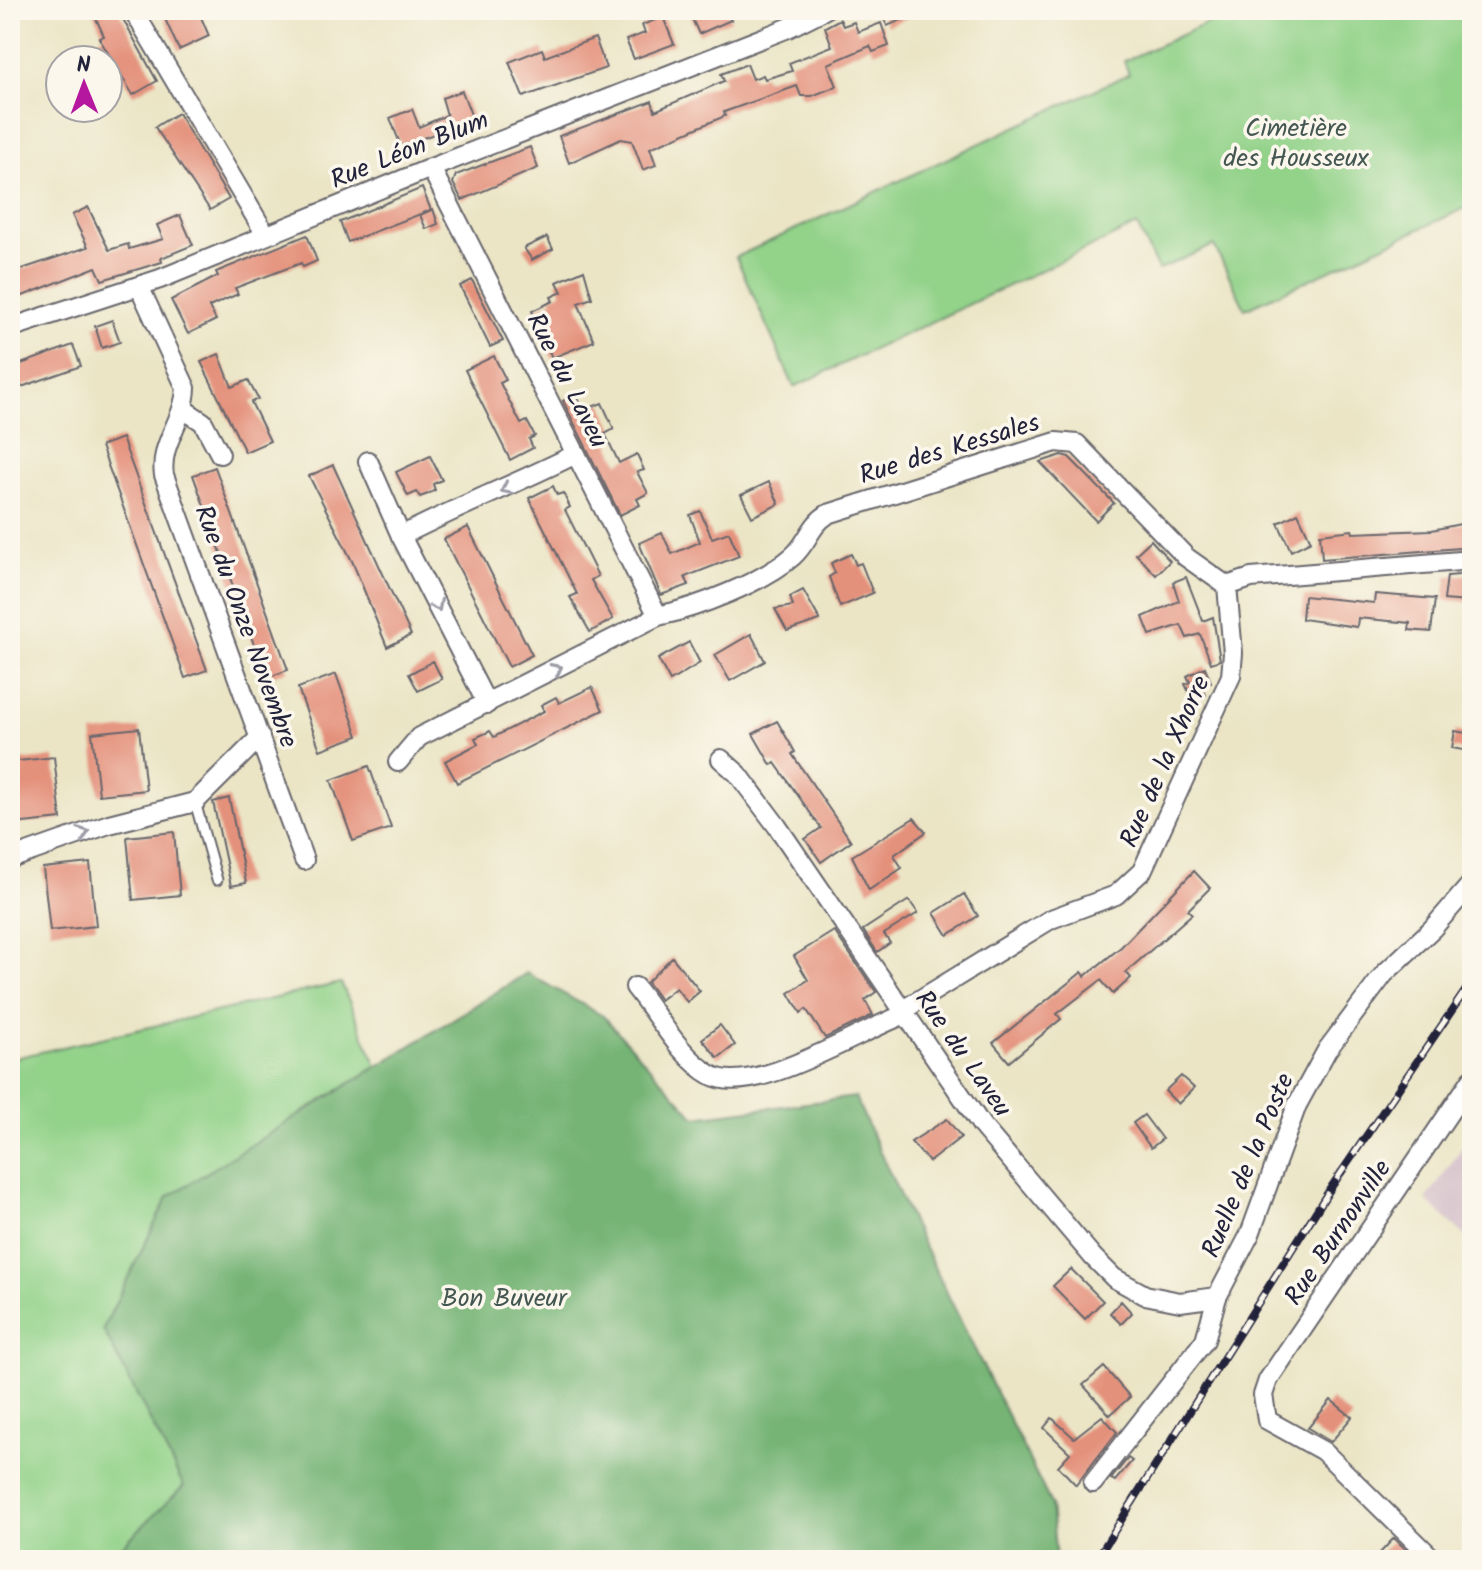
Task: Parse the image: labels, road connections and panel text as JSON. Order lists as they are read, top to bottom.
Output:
{
  "streets": {
    "street": [
      "Rue Léon Blum",
      "Rue du Laveu",
      "Rue des Kessales",
      "Rue du Onze Novembre",
      "Rue de la Xhorre",
      "Ruelle de la Poste",
      "Rue Burnonville"
    ]
  },
  "crossings": [
    ["Rue Léon Blum", "Rue du Laveu"],
    ["Rue Léon Blum", "Rue du Onze Novembre"],
    ["Rue du Laveu", "Rue des Kessales"],
    ["Rue du Laveu", "Rue de la Xhorre"],
    ["Rue du Laveu", "Ruelle de la Poste"],
    ["Rue des Kessales", "Rue de la Xhorre"]
  ],
  "parks": ["Cimetière des Housseux", "Bon Buveur"],
  "north": "top"
}
